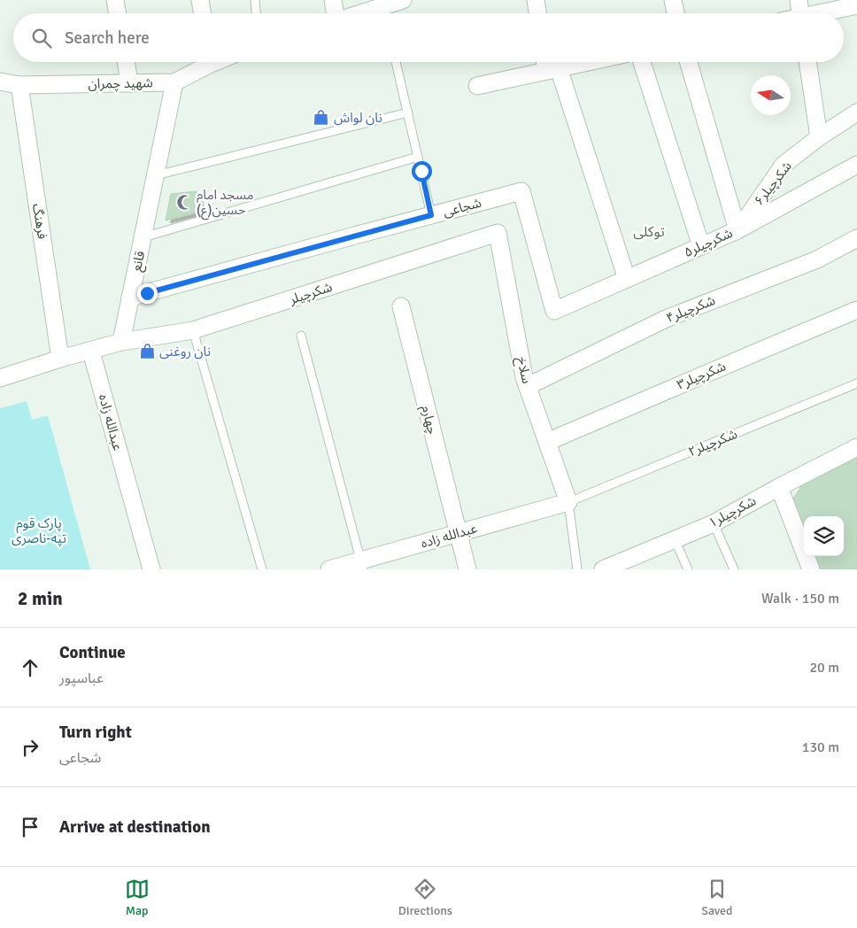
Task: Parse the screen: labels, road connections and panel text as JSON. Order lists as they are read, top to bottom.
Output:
{
  "streets": {
    "street": [
      "شهید چمران",
      "شکرچیلر۶",
      "شجاعی",
      "فرهنگ",
      "شکرچیلر۵",
      "قانع",
      "شکرچیلر",
      "شکرچیلر۴",
      "سلاخ",
      "شکرچیلر۳",
      "چهارم",
      "عبدالله زاده",
      "شکرچیلر۱"
    ],
    "lane": ["شکرچیلر۲"]
  },
  "crossings": [
    ["شهید چمران", "فرهنگ"],
    ["شهید چمران", "قانع"],
    ["شکرچیلر۶", "شکرچیلر۵"],
    ["شجاعی", "شکرچیلر۵"],
    ["شجاعی", "قانع"],
    ["قانع", "شکرچیلر"],
    ["شکرچیلر", "سلاخ"],
    ["شکرچیلر۴", "سلاخ"],
    ["سلاخ", "شکرچیلر۳"],
    ["سلاخ", "عبدالله زاده"],
    ["سلاخ", "شکرچیلر۲"],
    ["چهارم", "عبدالله زاده"],
    ["عبدالله زاده", "شکرچیلر۲"]
  ],
  "districts": ["توکلی"],
  "parks": ["پارک قوم تپه-ناصری"],
  "places": {
    "shop": ["نان لواش", "نان روغنی"],
    "mosque": ["مسجد امام حسین(ع)"]
  },
  "north": "left",
  "page": {
    "search": "Search here",
    "heading": ["2 min", "Walk · 150 m"],
    "list": [
      ["Continue", "عباسپور", "20 m"],
      ["Turn right", "شجاعی", "130 m"],
      "Arrive at destination"
    ],
    "nav": ["Map", "Directions", "Saved"]
  }
}
